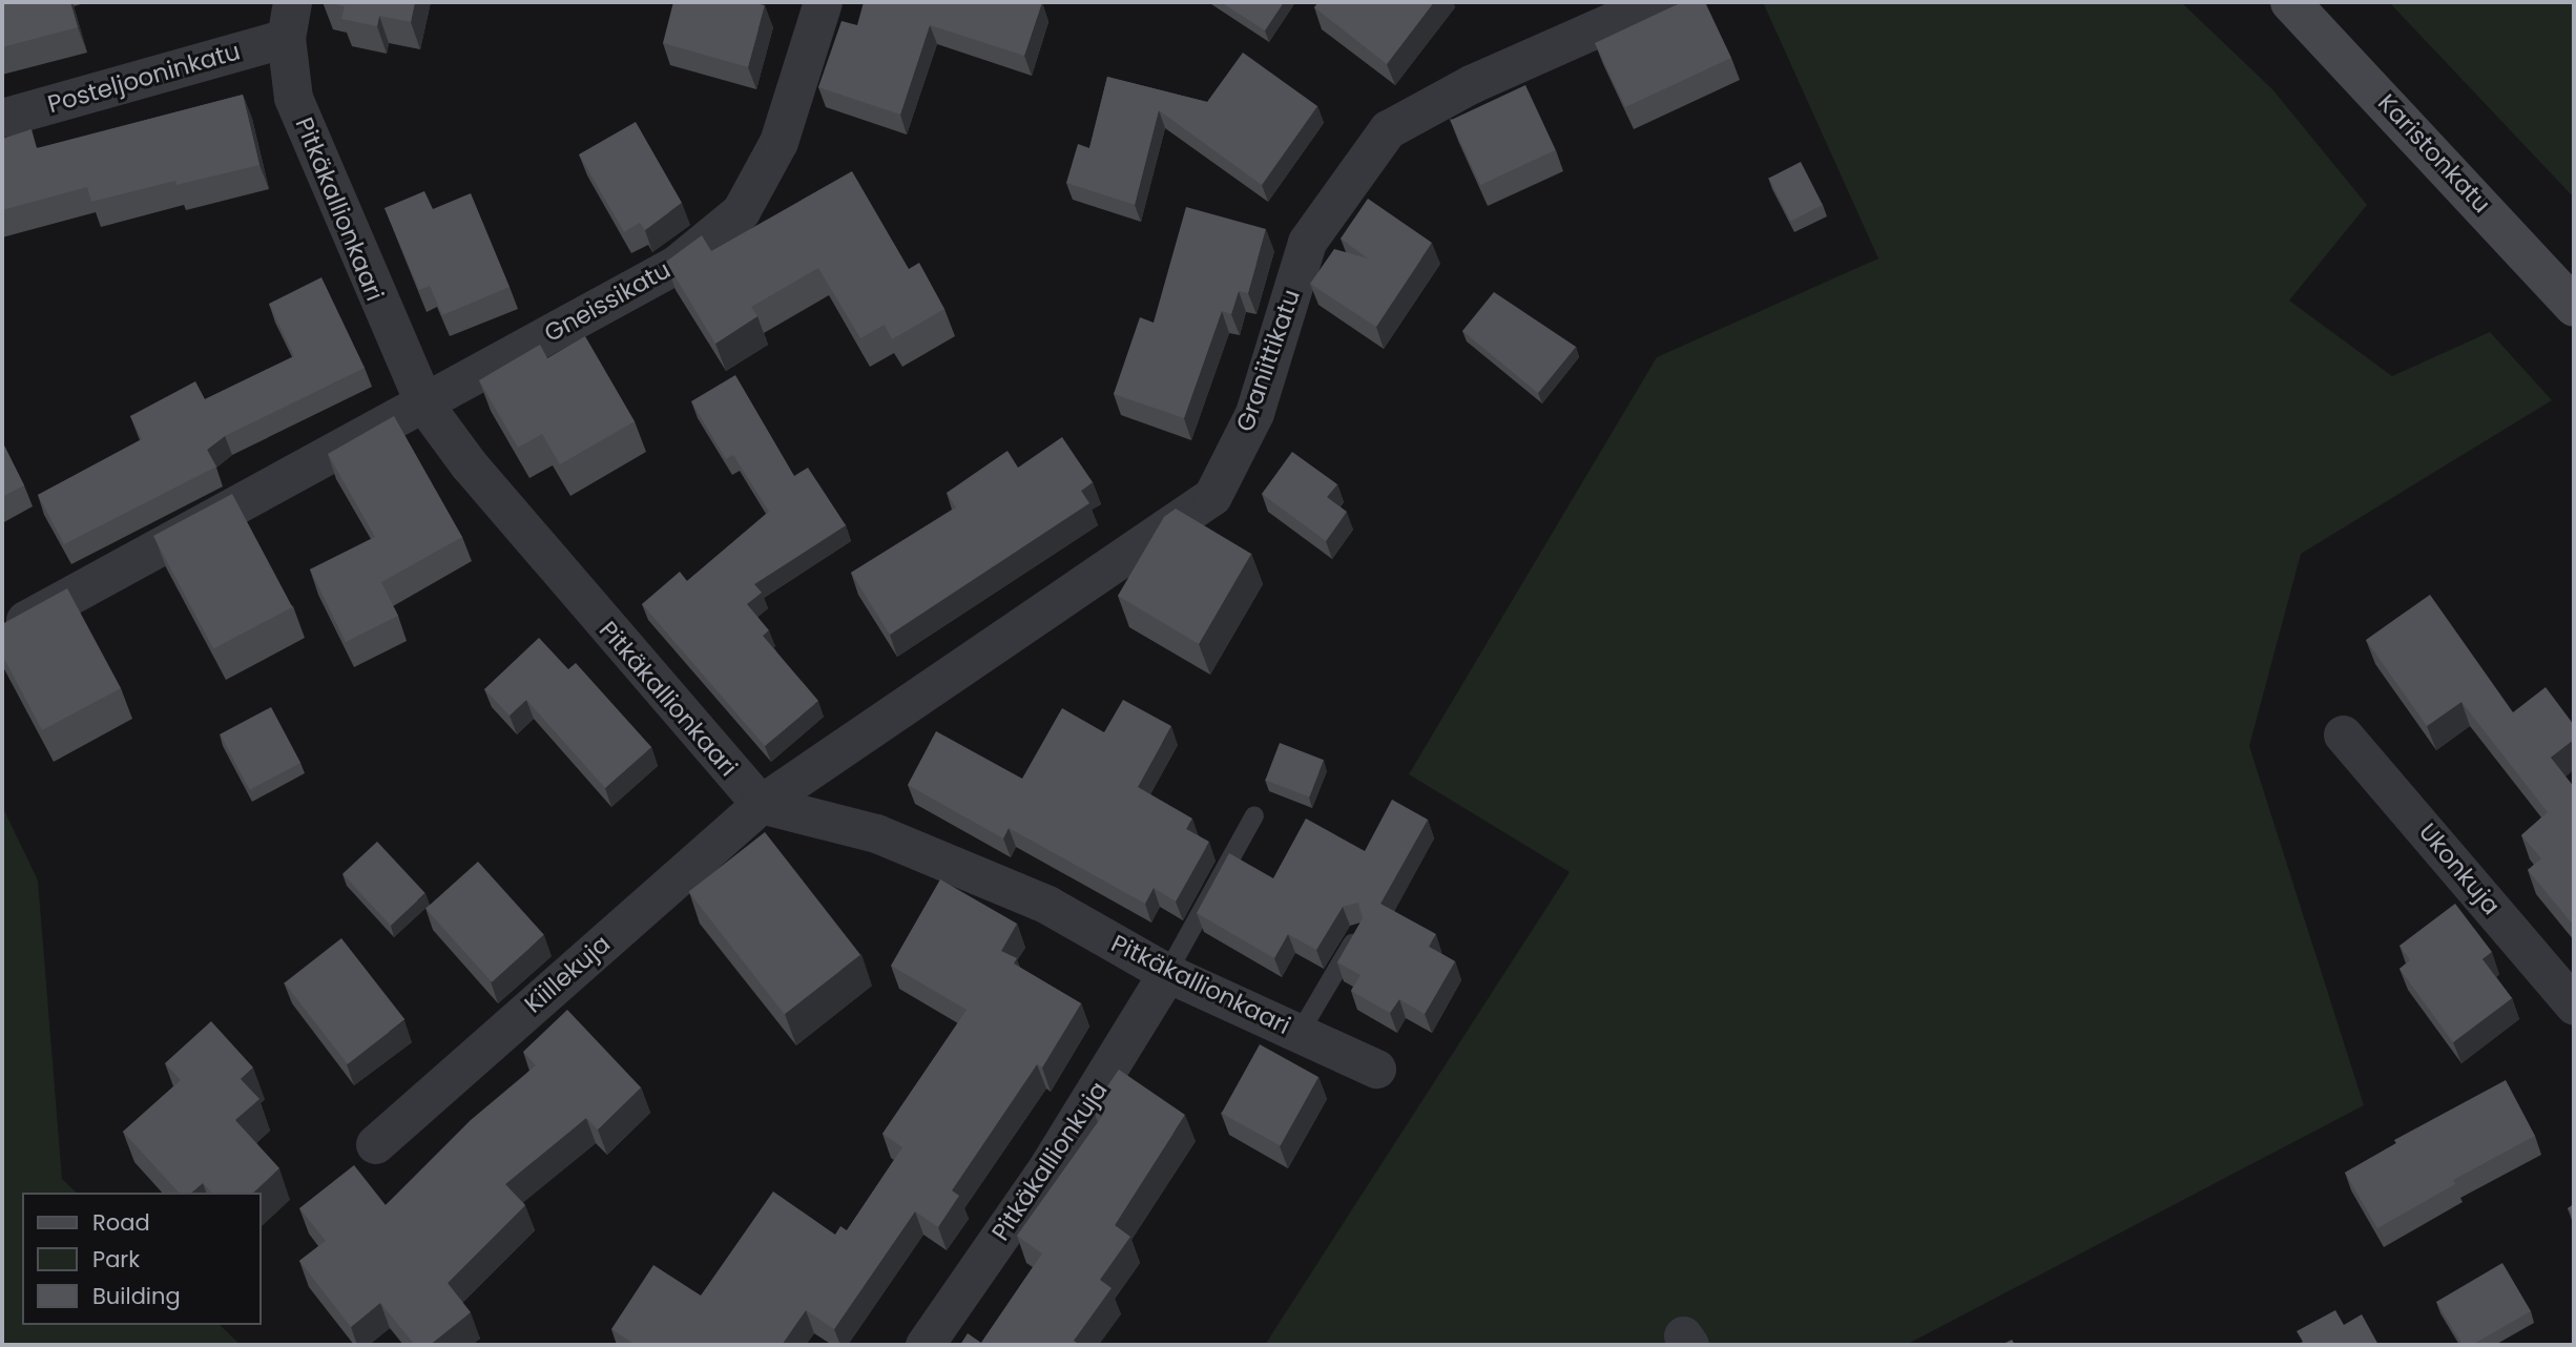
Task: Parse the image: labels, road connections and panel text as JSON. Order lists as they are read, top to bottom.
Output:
{
  "streets": {
    "street": [
      "Posteljooninkatu",
      "Karistonkatu",
      "Pitkäkallionkaari",
      "Gneissikatu",
      "Graniittikatu",
      "Ukonkuja",
      "Kiillekuja",
      "Pitkäkallionkuja"
    ]
  },
  "crossings": [
    ["Posteljooninkatu", "Pitkäkallionkaari"],
    ["Pitkäkallionkaari", "Gneissikatu"],
    ["Pitkäkallionkaari", "Graniittikatu"],
    ["Pitkäkallionkaari", "Kiillekuja"],
    ["Pitkäkallionkaari", "Pitkäkallionkuja"],
    ["Graniittikatu", "Kiillekuja"]
  ],
  "legend": ["Road", "Park", "Building"]
}
